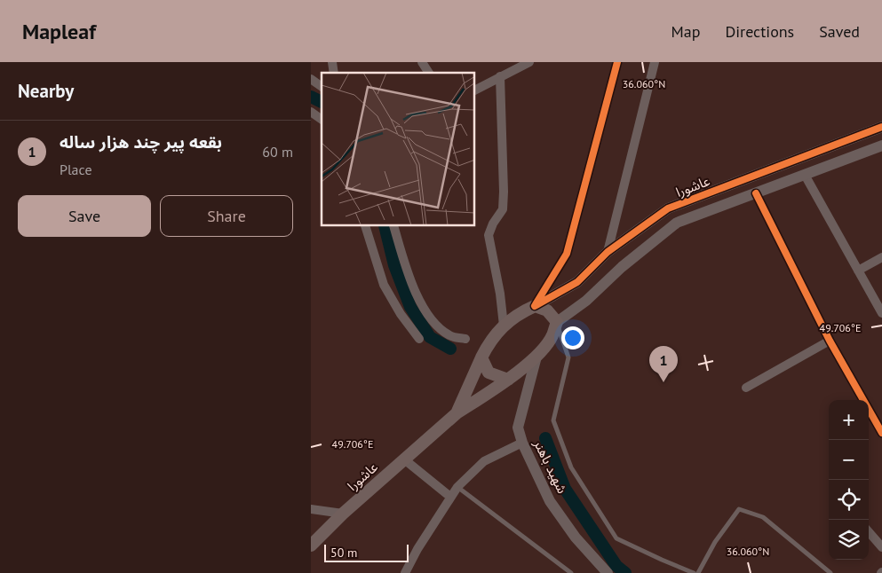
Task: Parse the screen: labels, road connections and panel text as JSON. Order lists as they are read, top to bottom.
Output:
{
  "streets": {
    "main road": ["عاشورا"],
    "street": ["شهید باهنر"]
  },
  "crossings": [
    ["عاشورا", "شهید باهنر"]
  ],
  "scale_bar": "50 m",
  "page": {
    "header": "Mapleaf",
    "nav": ["Map", "Directions", "Saved"],
    "heading": "Nearby",
    "list": [
      {
        "mark": "1",
        "name": "بقعه پیر چند هزار ساله",
        "note": "Place",
        "value": "60 m"
      }
    ],
    "buttons": ["Save", "Share"],
    "pins": "1",
    "map_buttons": ["+", "−"],
    "scale": "50 m"
  },
  "coordinates": ["36.060°N", "49.706°E"]
}
